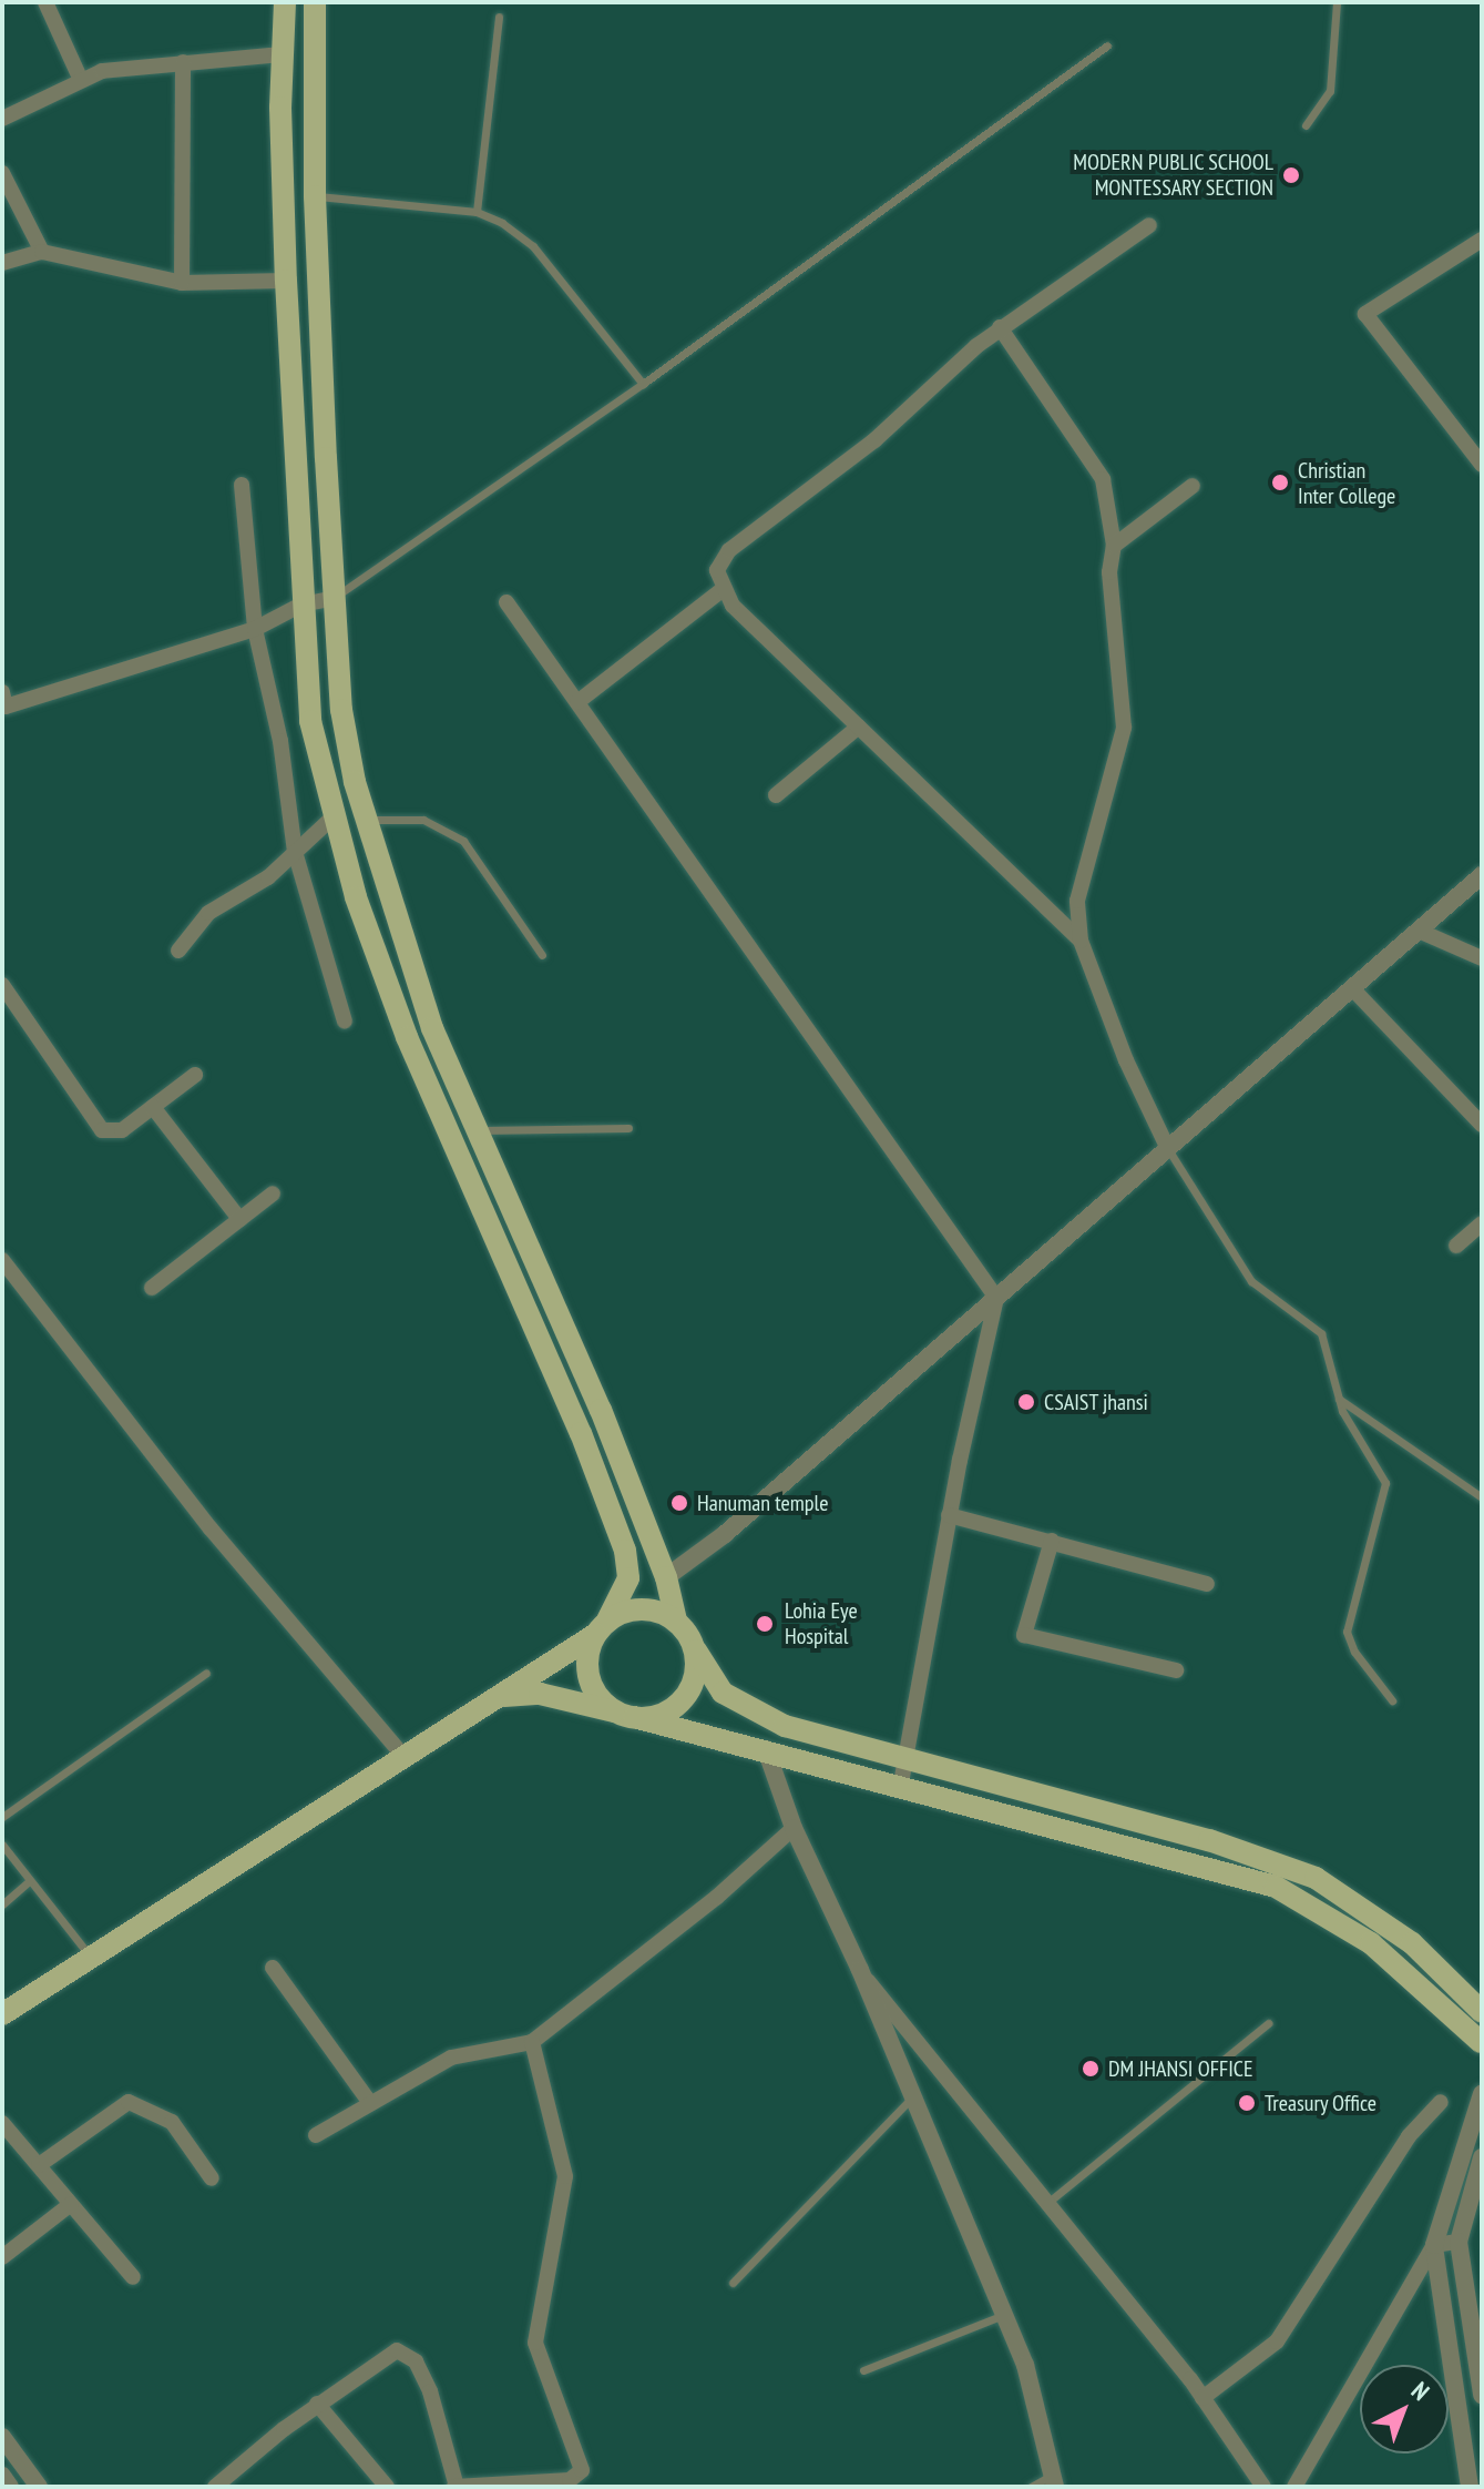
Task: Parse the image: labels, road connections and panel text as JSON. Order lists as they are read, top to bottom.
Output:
{
  "places": [
    "MODERN PUBLIC SCHOOL MONTESSARY SECTION",
    "Christian Inter College",
    "CSAIST jhansi",
    "Hanuman temple",
    "Lohia Eye Hospital",
    "DM JHANSI OFFICE",
    "Treasury Office"
  ],
  "north": "top right"
}
